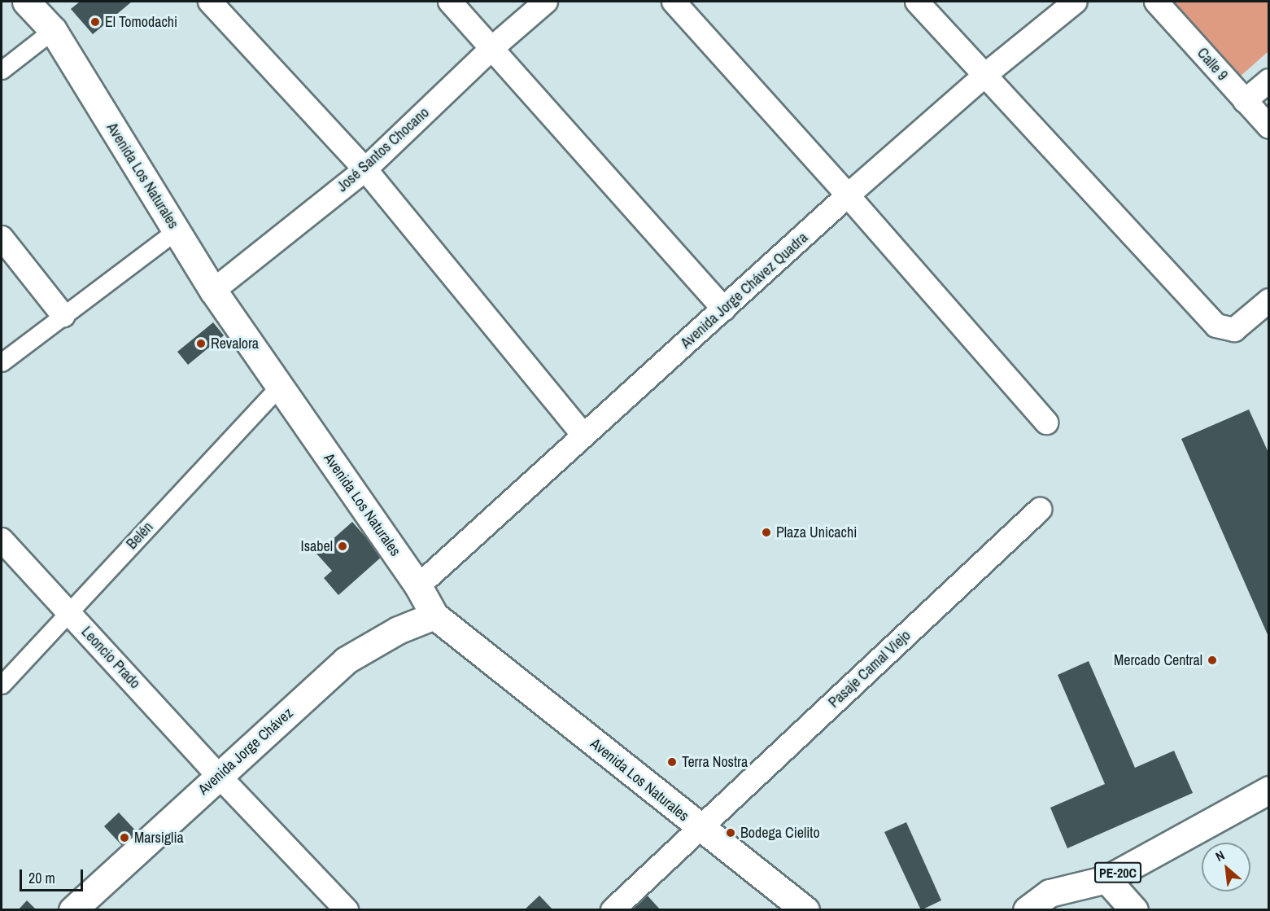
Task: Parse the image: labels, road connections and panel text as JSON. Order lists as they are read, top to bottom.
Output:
{
  "streets": {
    "main road": ["Avenida Los Naturales", "Avenida Jorge Chávez", "PE-20C"],
    "street": [
      "Calle 9",
      "José Santos Chocano",
      "Avenida Jorge Chávez Quadra",
      "Belén",
      "Leoncio Prado",
      "Pasaje Camal Viejo"
    ]
  },
  "crossings": [
    ["José Santos Chocano", "Avenida Los Naturales"],
    ["Avenida Los Naturales", "Avenida Jorge Chávez Quadra"],
    ["Avenida Los Naturales", "Belén"],
    ["Avenida Los Naturales", "Pasaje Camal Viejo"],
    ["Avenida Los Naturales", "Avenida Jorge Chávez"],
    ["Belén", "Leoncio Prado"],
    ["Leoncio Prado", "Avenida Jorge Chávez"]
  ],
  "places": [
    "El Tomodachi",
    "Revalora",
    "Plaza Unicachi",
    "Isabel",
    "Mercado Central",
    "Terra Nostra",
    "Bodega Cielito",
    "Marsiglia"
  ],
  "scale_bar": "20 m",
  "north": "top left"
}
